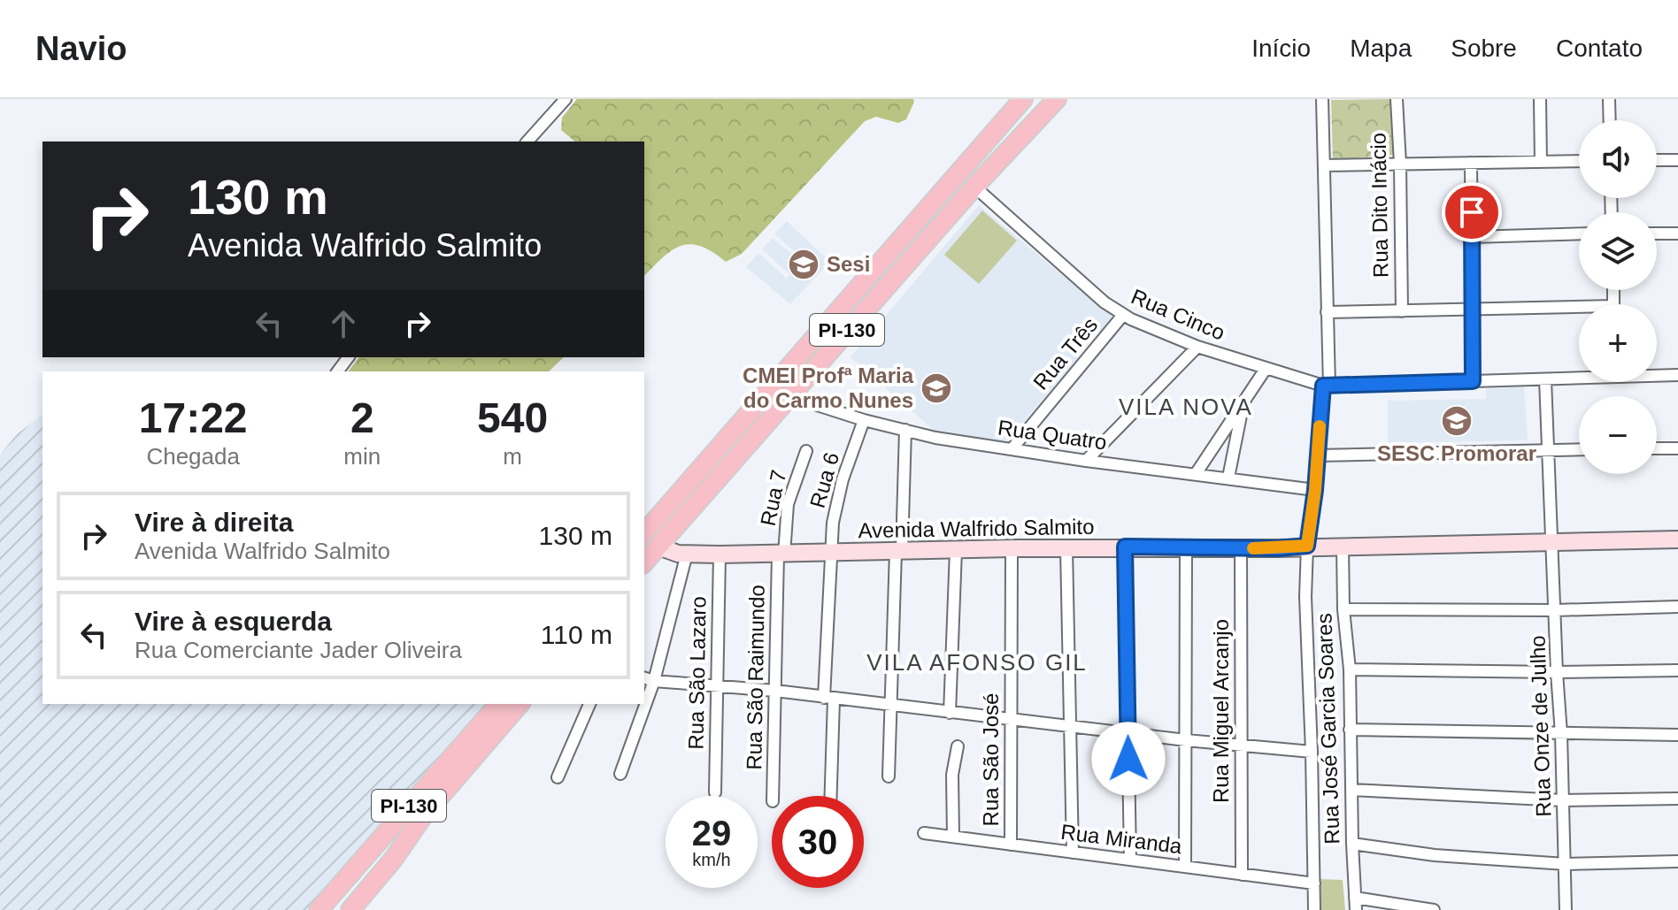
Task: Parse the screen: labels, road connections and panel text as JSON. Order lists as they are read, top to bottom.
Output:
{
  "streets": {
    "main road": ["PI-130"],
    "street": [
      "Rua Dito Inácio",
      "Rua Cinco",
      "Rua Três",
      "Rua Quatro",
      "Rua 6",
      "Rua 7",
      "Avenida Walfrido Salmito",
      "Rua São Lazaro",
      "Rua São Raimundo",
      "Rua Miguel Arcanjo",
      "Rua Onze de Julho",
      "Rua José Garcia Soares",
      "Rua São José",
      "Rua Miranda"
    ]
  },
  "crossings": [
    ["Rua Cinco", "PI-130"],
    ["Rua Cinco", "Rua Três"],
    ["Rua Cinco", "Rua Onze de Julho"],
    ["PI-130", "Rua Quatro"],
    ["PI-130", "Avenida Walfrido Salmito"],
    ["Rua Três", "Rua Quatro"],
    ["Rua Quatro", "Rua 6"],
    ["Rua 6", "Avenida Walfrido Salmito"],
    ["Rua 7", "Avenida Walfrido Salmito"],
    ["Rua 7", "Rua São Raimundo"],
    ["Avenida Walfrido Salmito", "Rua São Lazaro"],
    ["Avenida Walfrido Salmito", "Rua São Raimundo"],
    ["Avenida Walfrido Salmito", "Rua Miguel Arcanjo"],
    ["Avenida Walfrido Salmito", "Rua Onze de Julho"],
    ["Avenida Walfrido Salmito", "Rua José Garcia Soares"],
    ["Avenida Walfrido Salmito", "Rua São José"],
    ["Rua Miguel Arcanjo", "Rua Miranda"],
    ["Rua São José", "Rua Miranda"]
  ],
  "districts": ["VILA NOVA", "VILA AFONSO GIL"],
  "places": {
    "school or university": ["Sesi", "CMEI Profª Maria do Carmo Nunes", "SESC Promorar"]
  },
  "page": {
    "header": "Navio",
    "nav": [
      "Início",
      "Mapa",
      "Sobre",
      "Contato"
    ],
    "map_buttons": ["+", "−"],
    "turn": ["130 m", "Avenida Walfrido Salmito"],
    "eta": [
      "17:22",
      "Chegada",
      "2",
      "min",
      "540",
      "m"
    ],
    "list": [
      {
        "name": "Vire à direita",
        "note": "Avenida Walfrido Salmito",
        "value": "130 m"
      },
      {
        "name": "Vire à esquerda",
        "note": "Rua Comerciante Jader Oliveira",
        "value": "110 m"
      }
    ],
    "speed": "29 km/h",
    "limit": "30"
  }
}
